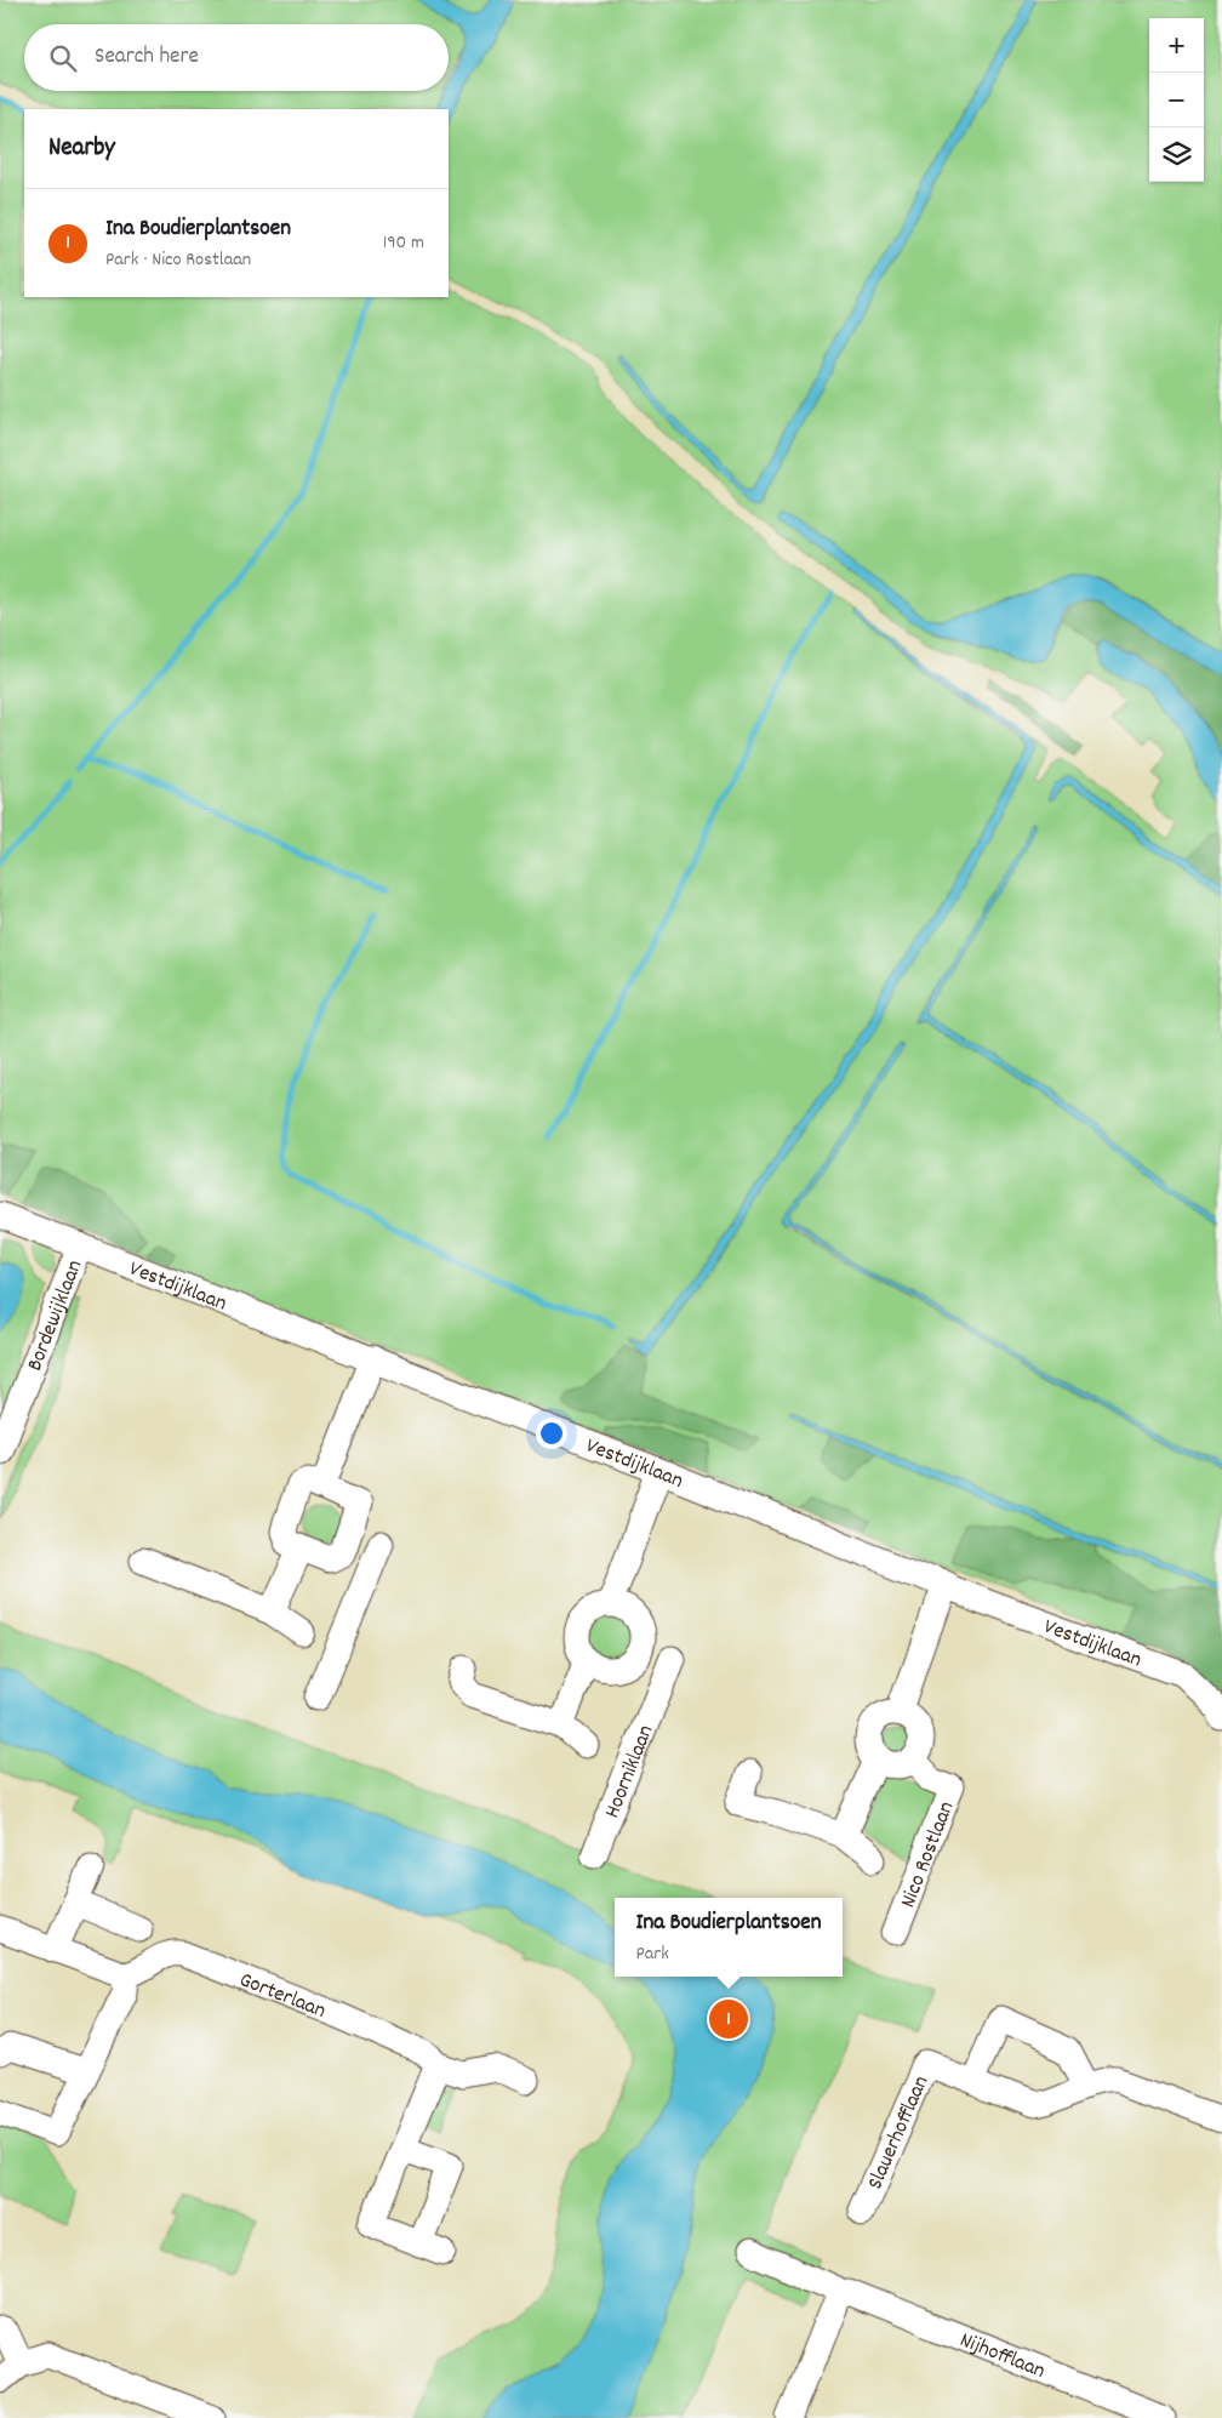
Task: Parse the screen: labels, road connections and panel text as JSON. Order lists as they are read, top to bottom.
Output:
{
  "streets": {
    "street": [
      "Vestdijklaan",
      "Bordewijklaan",
      "Hoorniklaan",
      "Nico Rostlaan",
      "Gorterlaan",
      "Slauerhofflaan",
      "Nijhofflaan"
    ]
  },
  "crossings": [
    ["Vestdijklaan", "Bordewijklaan"]
  ],
  "page": {
    "map_buttons": ["+", "−"],
    "search": "Search here",
    "heading": "Nearby",
    "list": [
      {
        "mark": "1",
        "name": "Ina Boudierplantsoen",
        "note": "Park · Nico Rostlaan",
        "value": "190 m"
      }
    ],
    "popup": ["Ina Boudierplantsoen", "Park"],
    "pins": "1"
  }
}
